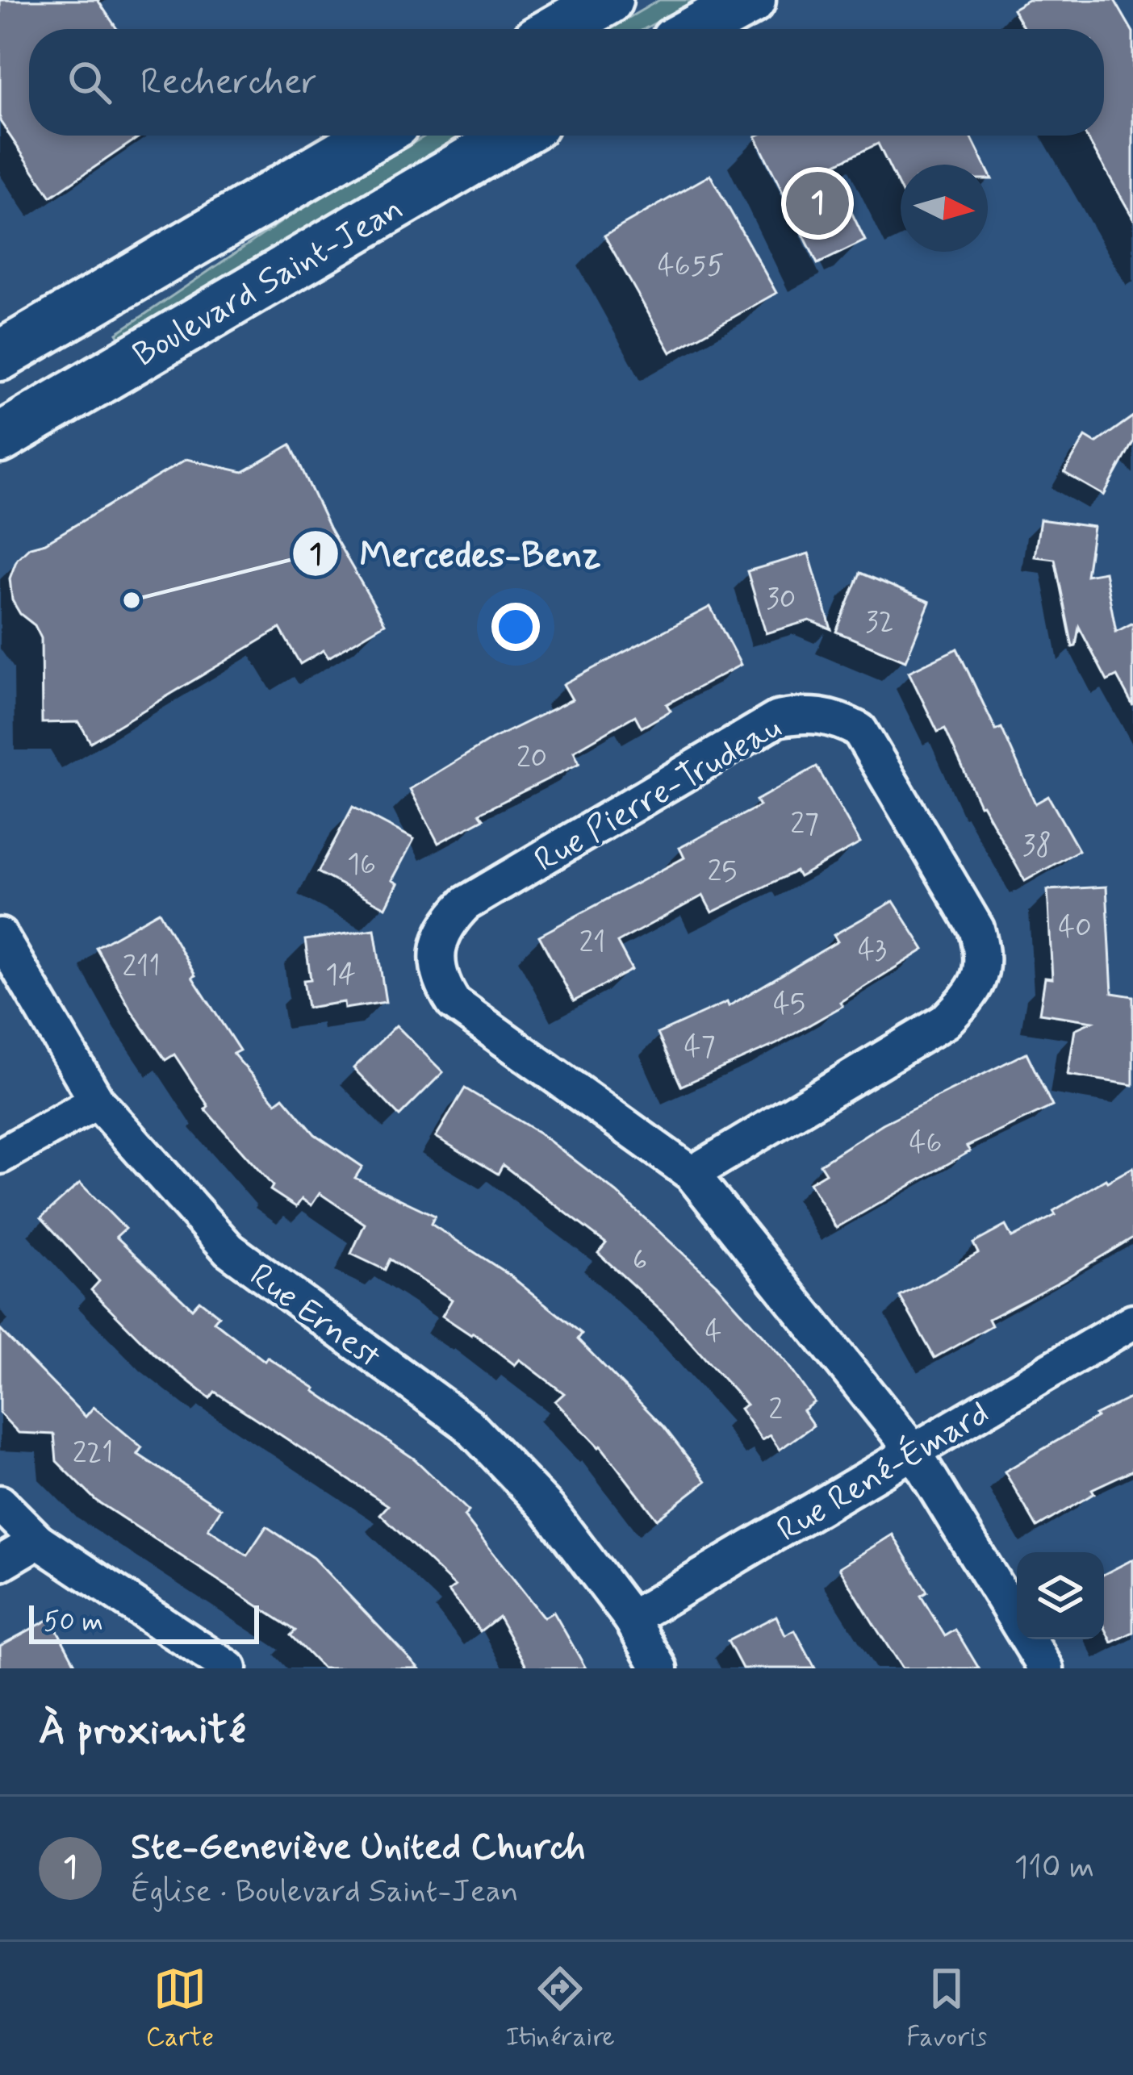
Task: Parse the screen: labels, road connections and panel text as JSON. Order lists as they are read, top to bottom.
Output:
{
  "streets": {
    "main road": ["Boulevard Saint-Jean"],
    "street": ["Rue Pierre-Trudeau", "Rue Ernest", "Rue René-Émard"]
  },
  "crossings": [
    ["Rue Pierre-Trudeau", "Rue René-Émard"],
    ["Rue Ernest", "Rue René-Émard"]
  ],
  "places": ["Mercedes-Benz"],
  "house_numbers": [
    "4655",
    "30",
    "32",
    "20",
    "27",
    "38",
    "16",
    "25",
    "40",
    "21",
    "43",
    "211",
    "14",
    "45",
    "47",
    "46",
    "6",
    "4",
    "2",
    "221"
  ],
  "scale_bar": "50 m",
  "north": "right",
  "page": {
    "search": "Rechercher",
    "pins": "1",
    "scale": "50 m",
    "heading": "À proximité",
    "list": [
      {
        "mark": "1",
        "name": "Ste-Geneviève United Church",
        "note": "Église · Boulevard Saint-Jean",
        "value": "110 m"
      }
    ],
    "nav": ["Carte", "Itinéraire", "Favoris"]
  }
}
